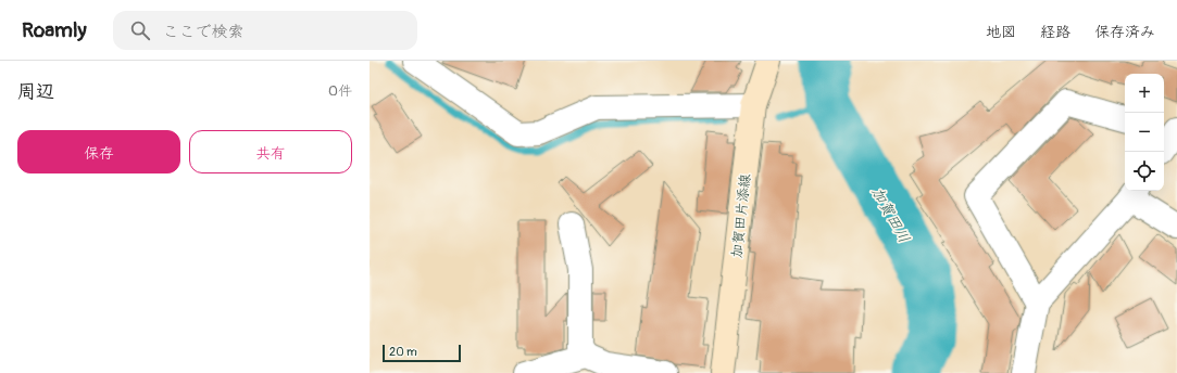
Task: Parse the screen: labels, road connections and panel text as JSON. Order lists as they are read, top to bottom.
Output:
{
  "streets": {
    "main road": ["加賀田片添線"]
  },
  "water": ["加賀田川"],
  "scale_bar": "20 m",
  "page": {
    "header": "Roamly",
    "search": "ここで検索",
    "nav": ["地図", "経路", "保存済み"],
    "heading": ["周辺", "0件"],
    "map_buttons": ["+", "−"],
    "buttons": ["保存", "共有"],
    "scale": "20 m"
  }
}
